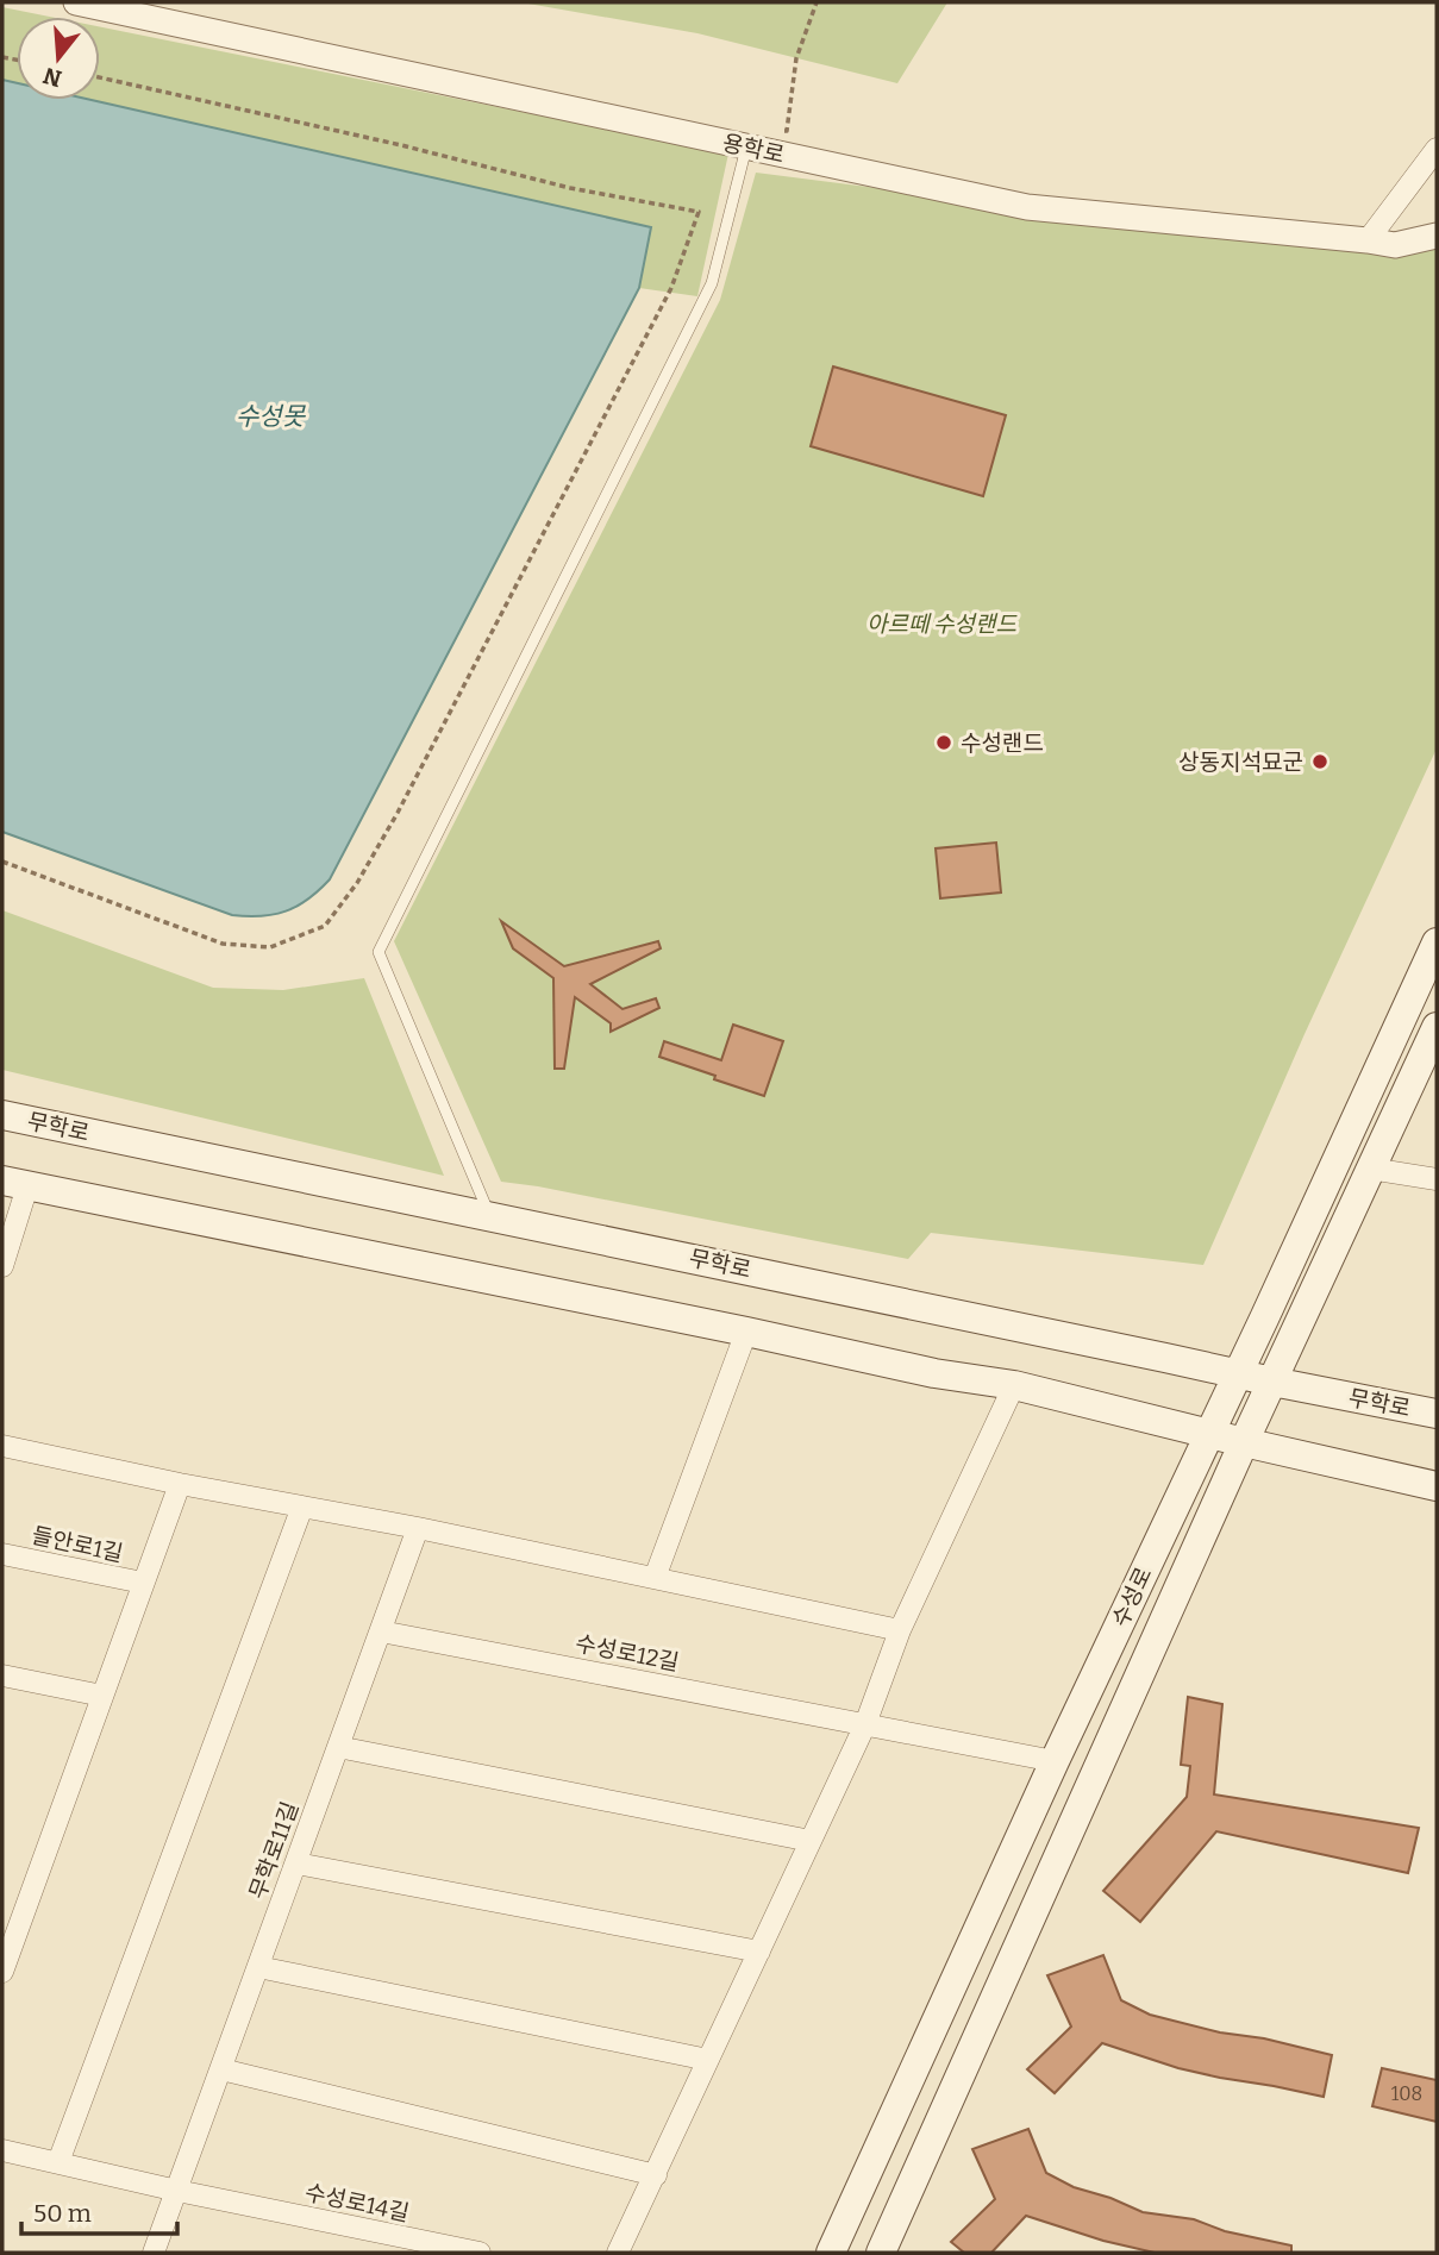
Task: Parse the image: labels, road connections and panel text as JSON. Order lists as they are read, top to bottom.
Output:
{
  "streets": {
    "main road": ["무학로", "수성로"],
    "street": [
      "용학로",
      "들안로1길",
      "수성로12길",
      "무학로11길",
      "수성로14길"
    ]
  },
  "crossings": [
    ["무학로", "수성로"],
    ["수성로", "수성로12길"],
    ["수성로12길", "무학로11길"],
    ["무학로11길", "수성로14길"]
  ],
  "water": ["수성못"],
  "parks": ["아르떼 수성랜드"],
  "places": ["수성랜드", "상동지석묘군"],
  "house_numbers": ["108"],
  "scale_bar": "50 m",
  "north": "bottom"
}
